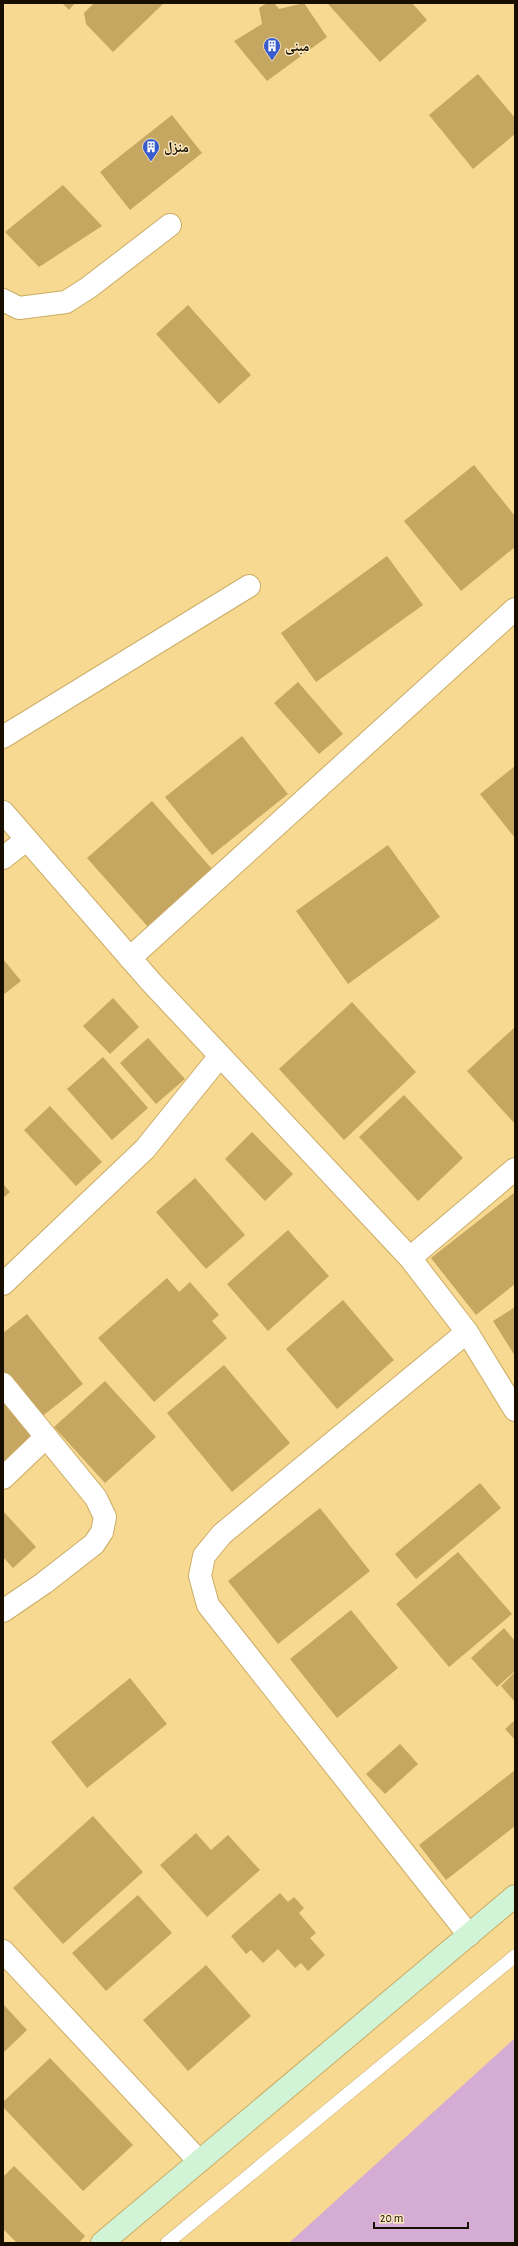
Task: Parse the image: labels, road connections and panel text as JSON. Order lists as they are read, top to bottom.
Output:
{
  "places": {
    "building": ["مبنى", "منزل"]
  },
  "scale_bar": "20 m"
}
